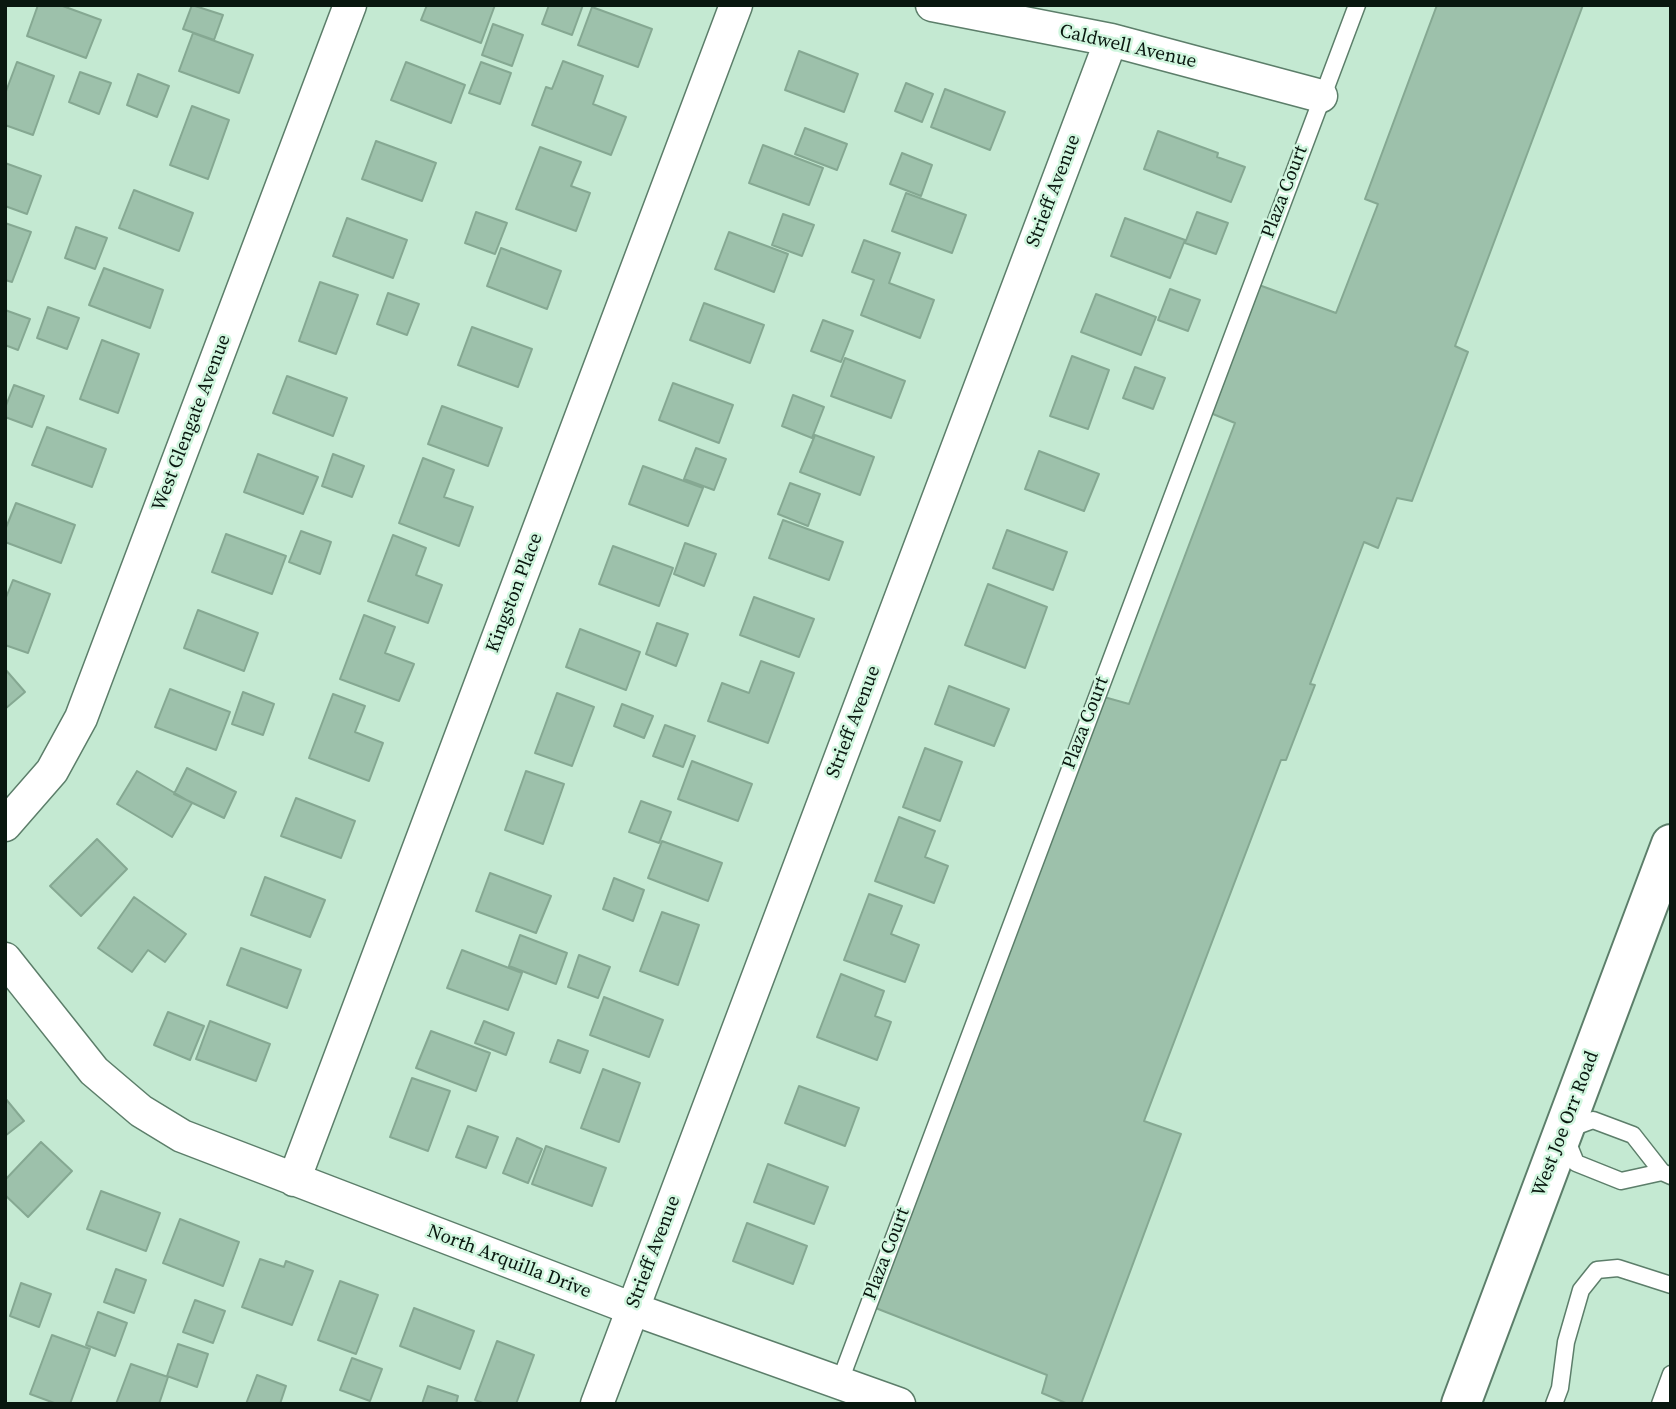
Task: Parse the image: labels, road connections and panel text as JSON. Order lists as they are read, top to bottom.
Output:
{
  "streets": {
    "street": [
      "Caldwell Avenue",
      "Strieff Avenue",
      "West Glengate Avenue",
      "Kingston Place",
      "West Joe Orr Road",
      "North Arquilla Drive"
    ],
    "lane": ["Plaza Court"]
  },
  "crossings": [
    ["Caldwell Avenue", "Strieff Avenue"],
    ["Caldwell Avenue", "Plaza Court"],
    ["Strieff Avenue", "North Arquilla Drive"],
    ["Plaza Court", "North Arquilla Drive"],
    ["Kingston Place", "North Arquilla Drive"]
  ]
}
